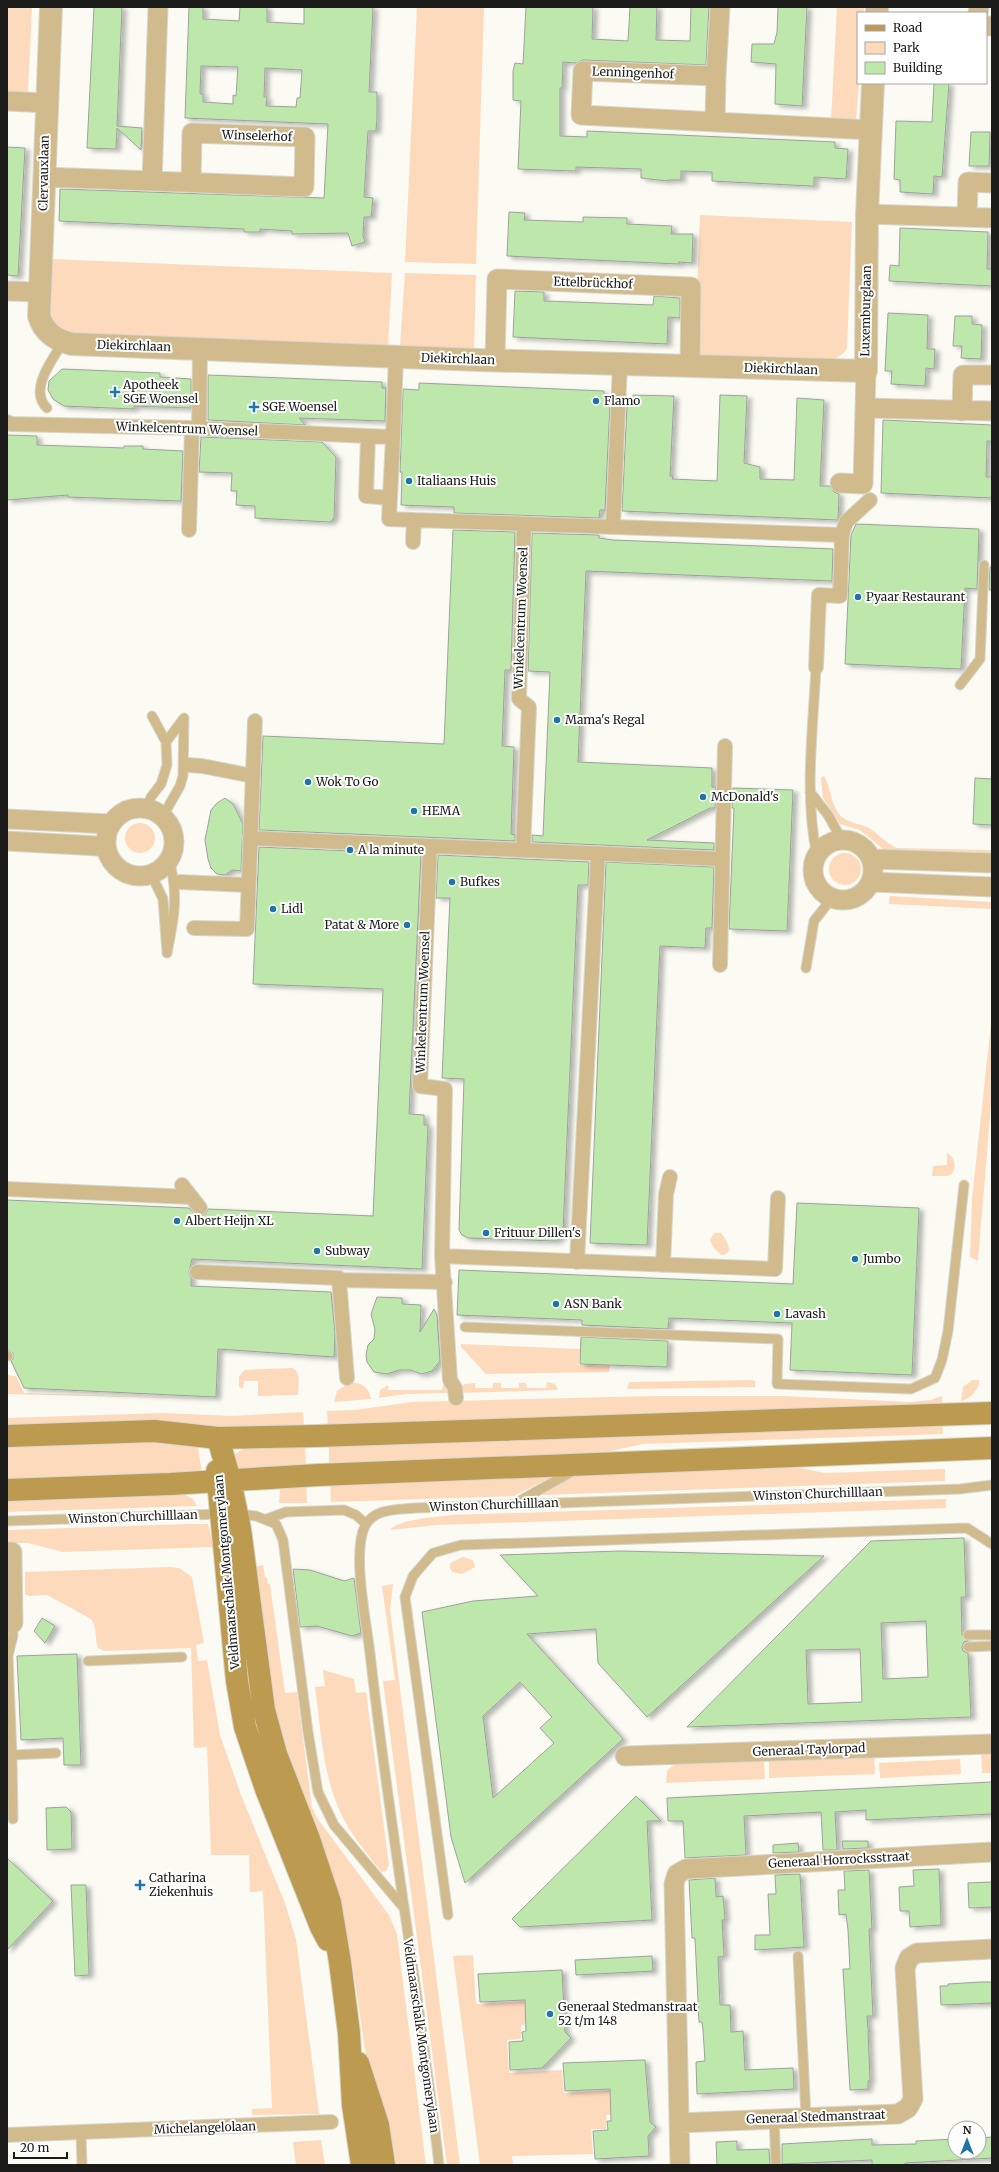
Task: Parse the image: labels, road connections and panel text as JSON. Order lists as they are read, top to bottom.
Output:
{
  "streets": {
    "main road": ["Veldmaarschalk Montgomerylaan"],
    "street": [
      "Lenningenhof",
      "Winselerhof",
      "Clervauxlaan",
      "Ettelbrückhof",
      "Luxemburglaan",
      "Diekirchlaan",
      "Winkelcentrum Woensel",
      "Generaal Taylorpad",
      "Generaal Horrocksstraat",
      "Generaal Stedmanstraat",
      "Michelangelolaan"
    ],
    "lane": ["Winston Churchilllaan"]
  },
  "crossings": [
    ["Lenningenhof", "Luxemburglaan"],
    ["Winselerhof", "Clervauxlaan"],
    ["Clervauxlaan", "Diekirchlaan"],
    ["Ettelbrückhof", "Diekirchlaan"],
    ["Luxemburglaan", "Diekirchlaan"],
    ["Winston Churchilllaan", "Veldmaarschalk Montgomerylaan"],
    ["Generaal Horrocksstraat", "Generaal Stedmanstraat"]
  ],
  "places": {
    "health": ["Apotheek SGE Woensel", "SGE Woensel", "Catharina Ziekenhuis"],
    "other": [
      "Flamo",
      "Italiaans Huis",
      "Pyaar Restaurant",
      "Mama's Regal",
      "Wok To Go",
      "McDonald's",
      "HEMA",
      "A la minute",
      "Bufkes",
      "Lidl",
      "Patat & More",
      "Albert Heijn XL",
      "Frituur Dillen's",
      "Subway",
      "Jumbo",
      "ASN Bank",
      "Lavash",
      "Generaal Stedmanstraat 52 t/m 148"
    ]
  },
  "legend": ["Road", "Park", "Building"],
  "scale_bar": "20 m",
  "north": "top"
}
